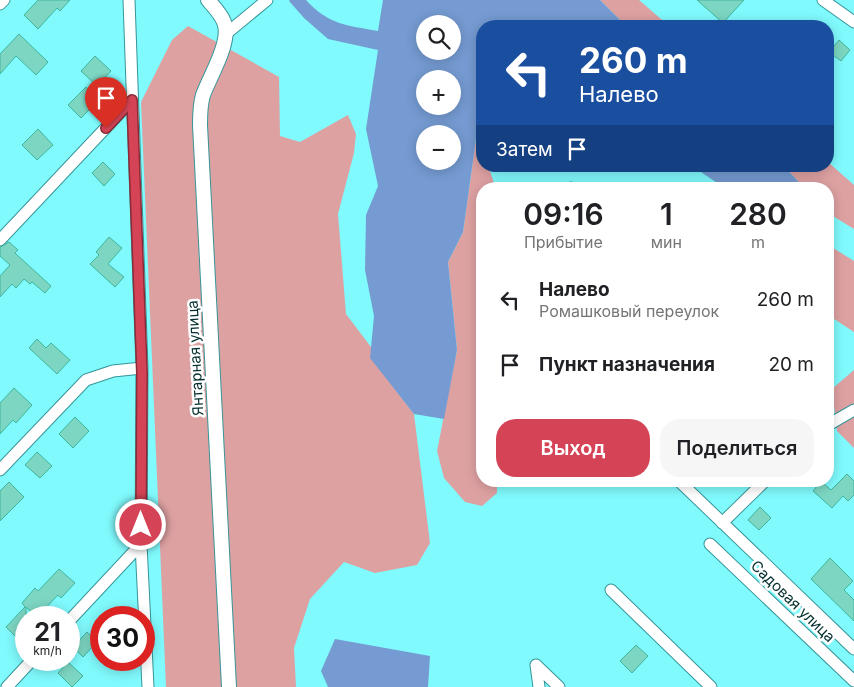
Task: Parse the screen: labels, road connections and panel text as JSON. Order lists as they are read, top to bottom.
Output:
{
  "streets": {
    "street": ["Янтарная улица", "Садовая улица"]
  },
  "page": {
    "map_buttons": ["+", "−"],
    "turn": ["260 m", "Налево"],
    "then": "Затем",
    "eta": [
      "09:16",
      "Прибытие",
      "1",
      "мин",
      "280",
      "m"
    ],
    "list": [
      {
        "name": "Налево",
        "note": "Ромашковый переулок",
        "value": "260 m"
      },
      {
        "name": "Пункт назначения",
        "value": "20 m"
      }
    ],
    "buttons": ["Выход", "Поделиться"],
    "speed": "21 km/h",
    "limit": "30"
  }
}
